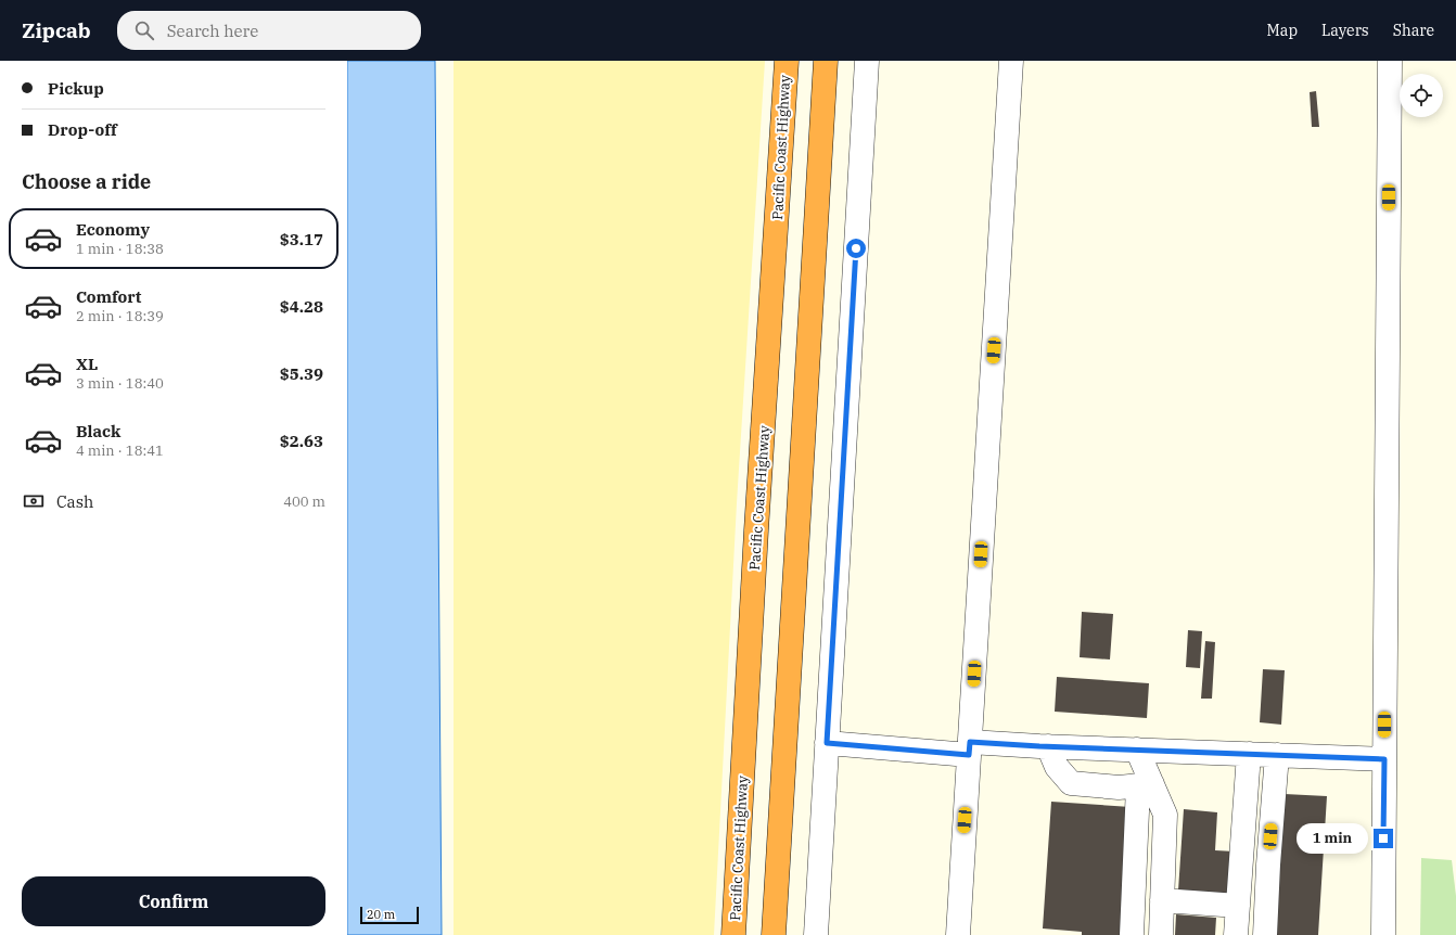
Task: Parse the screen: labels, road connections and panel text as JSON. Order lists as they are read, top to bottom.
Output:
{
  "streets": {
    "highway": ["Pacific Coast Highway"]
  },
  "scale_bar": "20 m",
  "page": {
    "header": "Zipcab",
    "search": "Search here",
    "nav": ["Map", "Layers", "Share"],
    "banner": ["Pickup", "Drop-off"],
    "heading": "Choose a ride",
    "list": [
      {
        "name": "Economy",
        "note": "1 min · 18:38",
        "value": "$3.17"
      },
      {
        "name": "Comfort",
        "note": "2 min · 18:39",
        "value": "$4.28"
      },
      {
        "name": "XL",
        "note": "3 min · 18:40",
        "value": "$5.39"
      },
      {
        "name": "Black",
        "note": "4 min · 18:41",
        "value": "$2.63"
      }
    ],
    "pay": ["Cash", "400 m"],
    "bubble": "1 min",
    "buttons": "Confirm",
    "scale": "20 m"
  }
}
